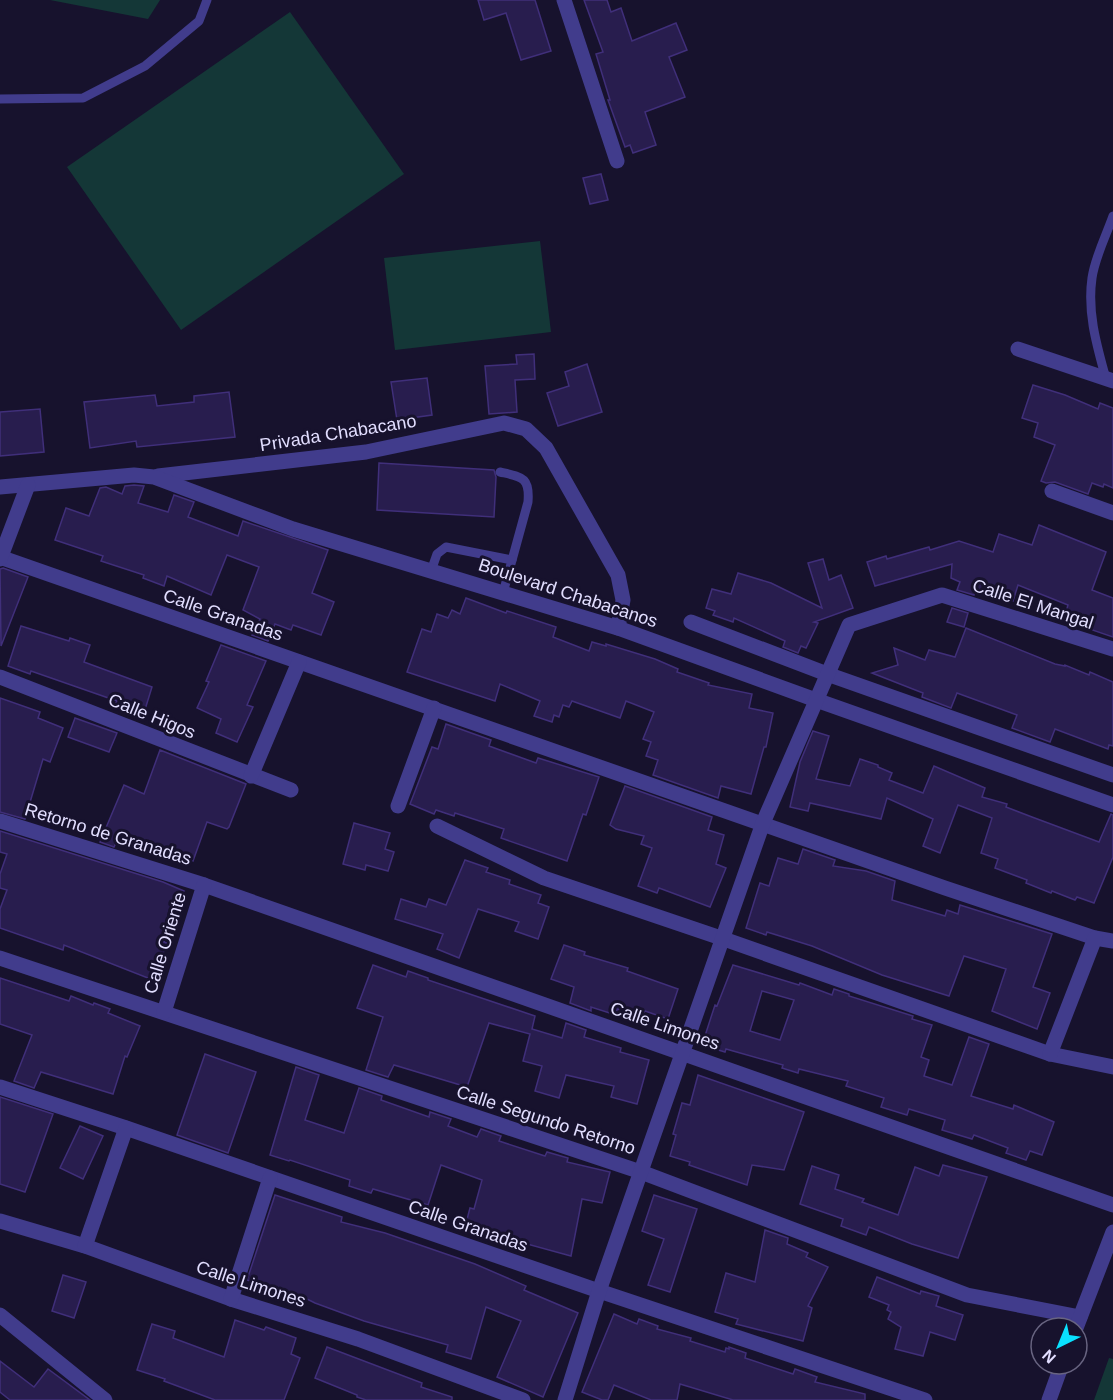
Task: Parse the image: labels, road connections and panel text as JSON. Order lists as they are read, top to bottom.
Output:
{
  "streets": {
    "street": [
      "Privada Chabacano",
      "Boulevard Chabacanos",
      "Calle El Mangal",
      "Calle Granadas",
      "Calle Higos",
      "Retorno de Granadas",
      "Calle Oriente",
      "Calle Limones",
      "Calle Segundo Retorno"
    ]
  },
  "crossings": [
    ["Privada Chabacano", "Boulevard Chabacanos"],
    ["Retorno de Granadas", "Calle Oriente"],
    ["Retorno de Granadas", "Calle Limones"],
    ["Calle Oriente", "Calle Limones"],
    ["Calle Oriente", "Calle Segundo Retorno"]
  ],
  "north": "bottom left"
}
